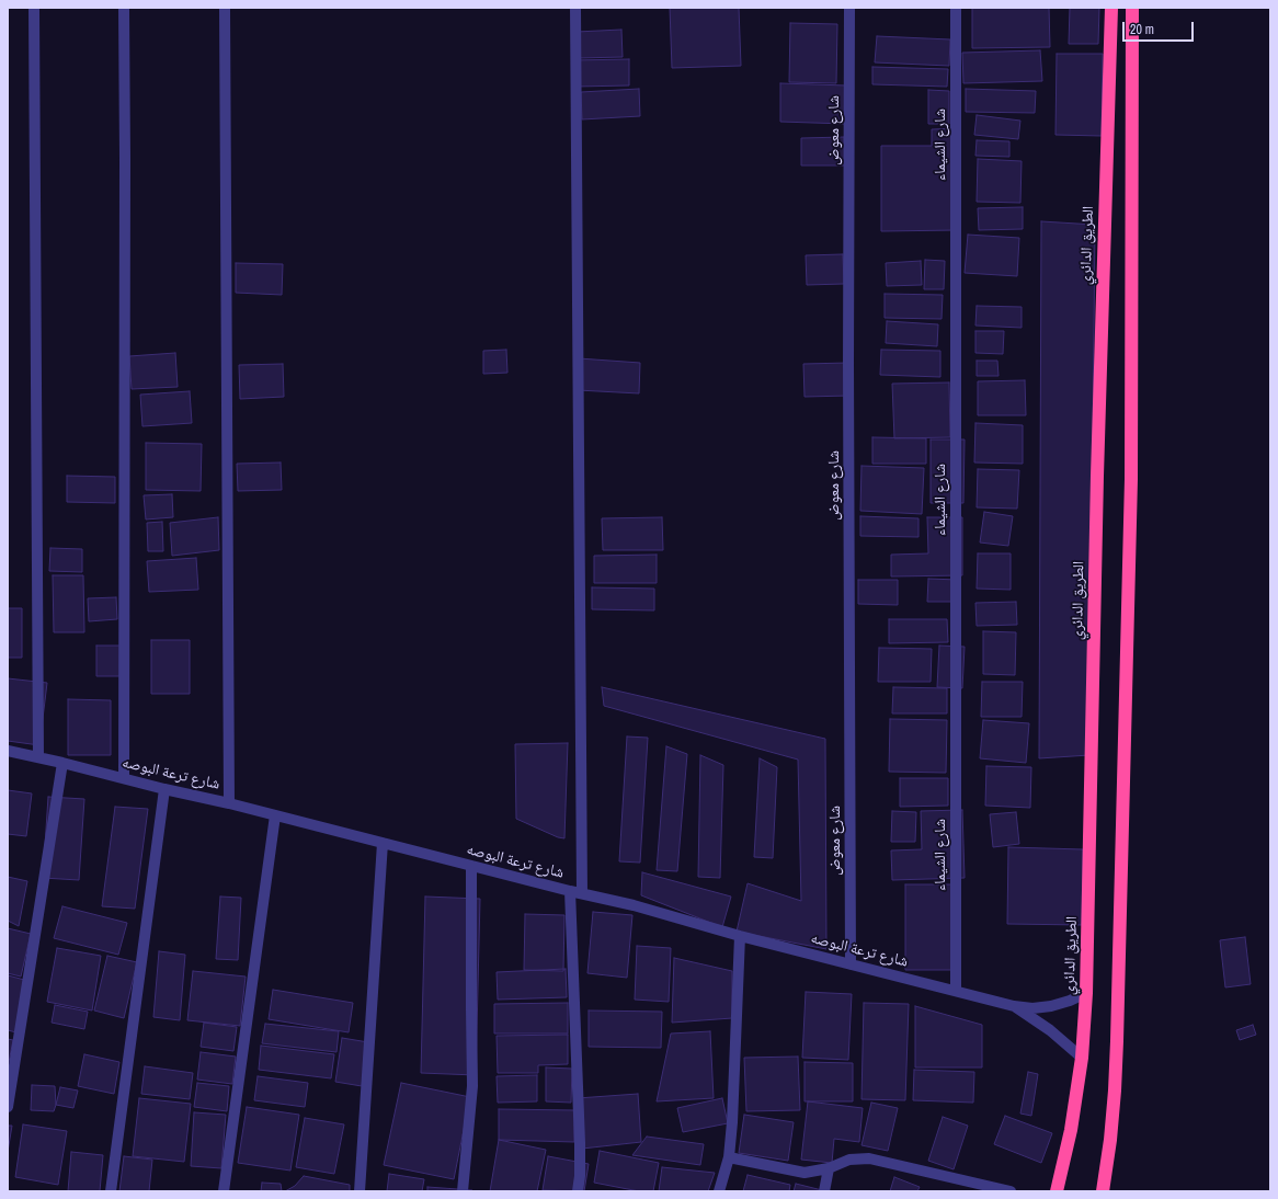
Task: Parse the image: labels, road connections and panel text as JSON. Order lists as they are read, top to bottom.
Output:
{
  "streets": {
    "highway": ["الطريق الدائري"],
    "street": ["شارع معوض", "شارع الشيماء", "شارع ترعة البوصه"]
  },
  "crossings": [
    ["شارع معوض", "شارع ترعة البوصه"],
    ["شارع الشيماء", "شارع ترعة البوصه"]
  ],
  "scale_bar": "20 m"
}
